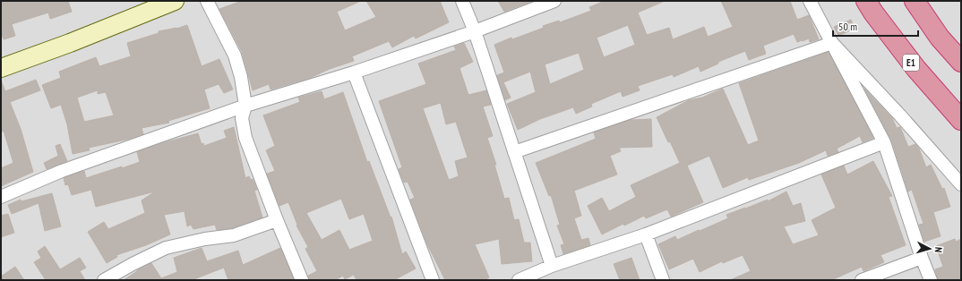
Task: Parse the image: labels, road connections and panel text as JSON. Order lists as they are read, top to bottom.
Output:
{
  "streets": {
    "highway": ["E1"]
  },
  "scale_bar": "50 m",
  "north": "right"
}
